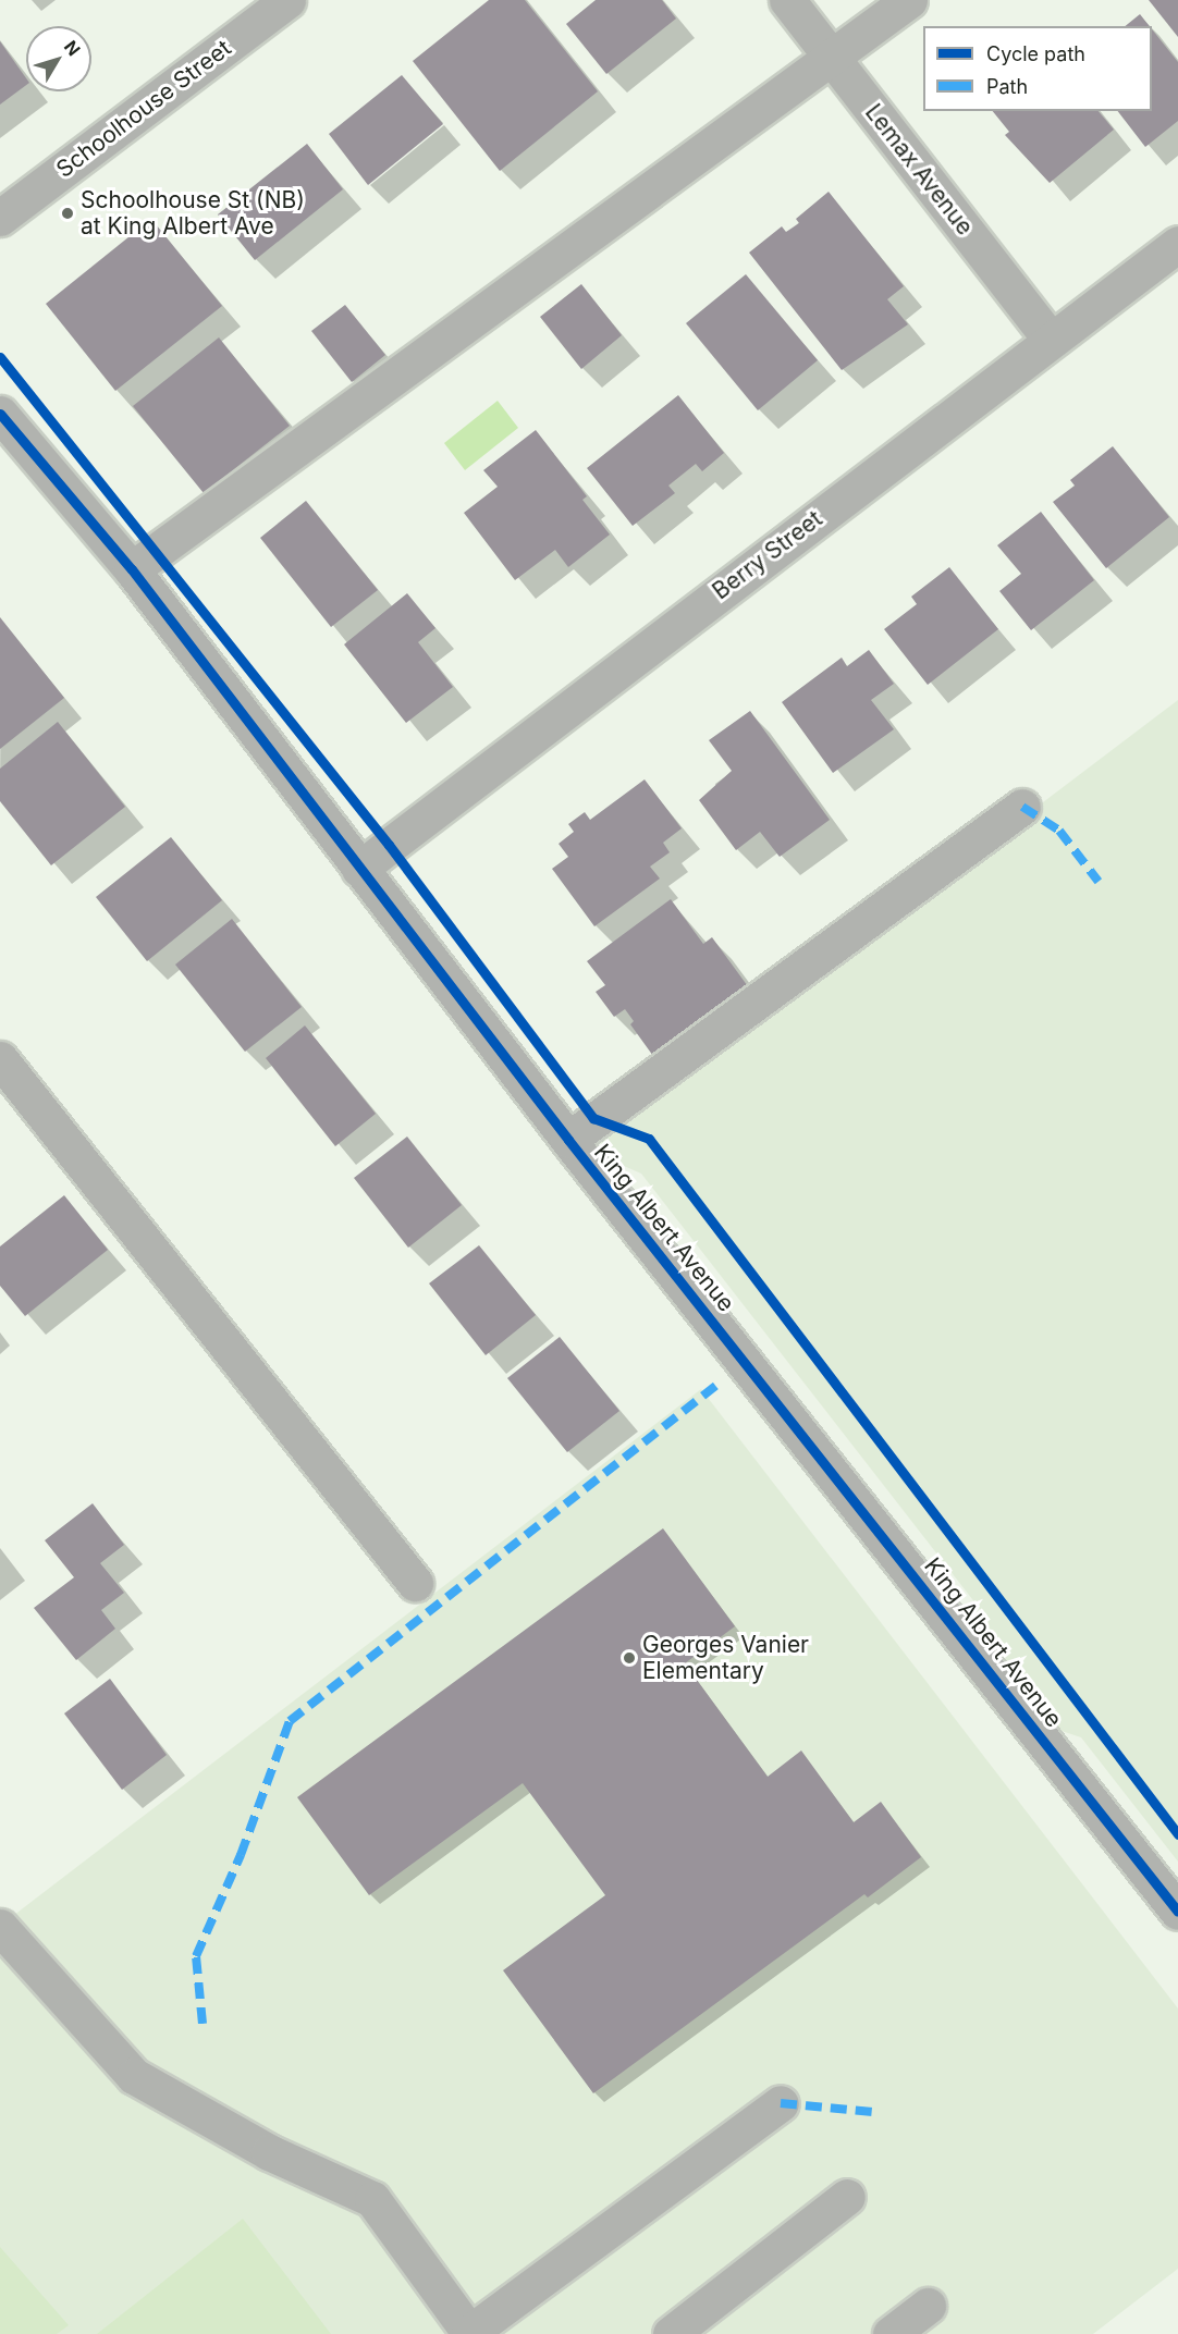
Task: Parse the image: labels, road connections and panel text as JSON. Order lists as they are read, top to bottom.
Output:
{
  "streets": {
    "street": [
      "Schoolhouse Street",
      "Lemax Avenue",
      "Berry Street",
      "King Albert Avenue"
    ]
  },
  "crossings": [
    ["Lemax Avenue", "Berry Street"],
    ["Berry Street", "King Albert Avenue"]
  ],
  "places": ["Schoolhouse St (NB) at King Albert Ave", "Georges Vanier Elementary"],
  "legend": ["Cycle path", "Path"],
  "north": "top right"
}
